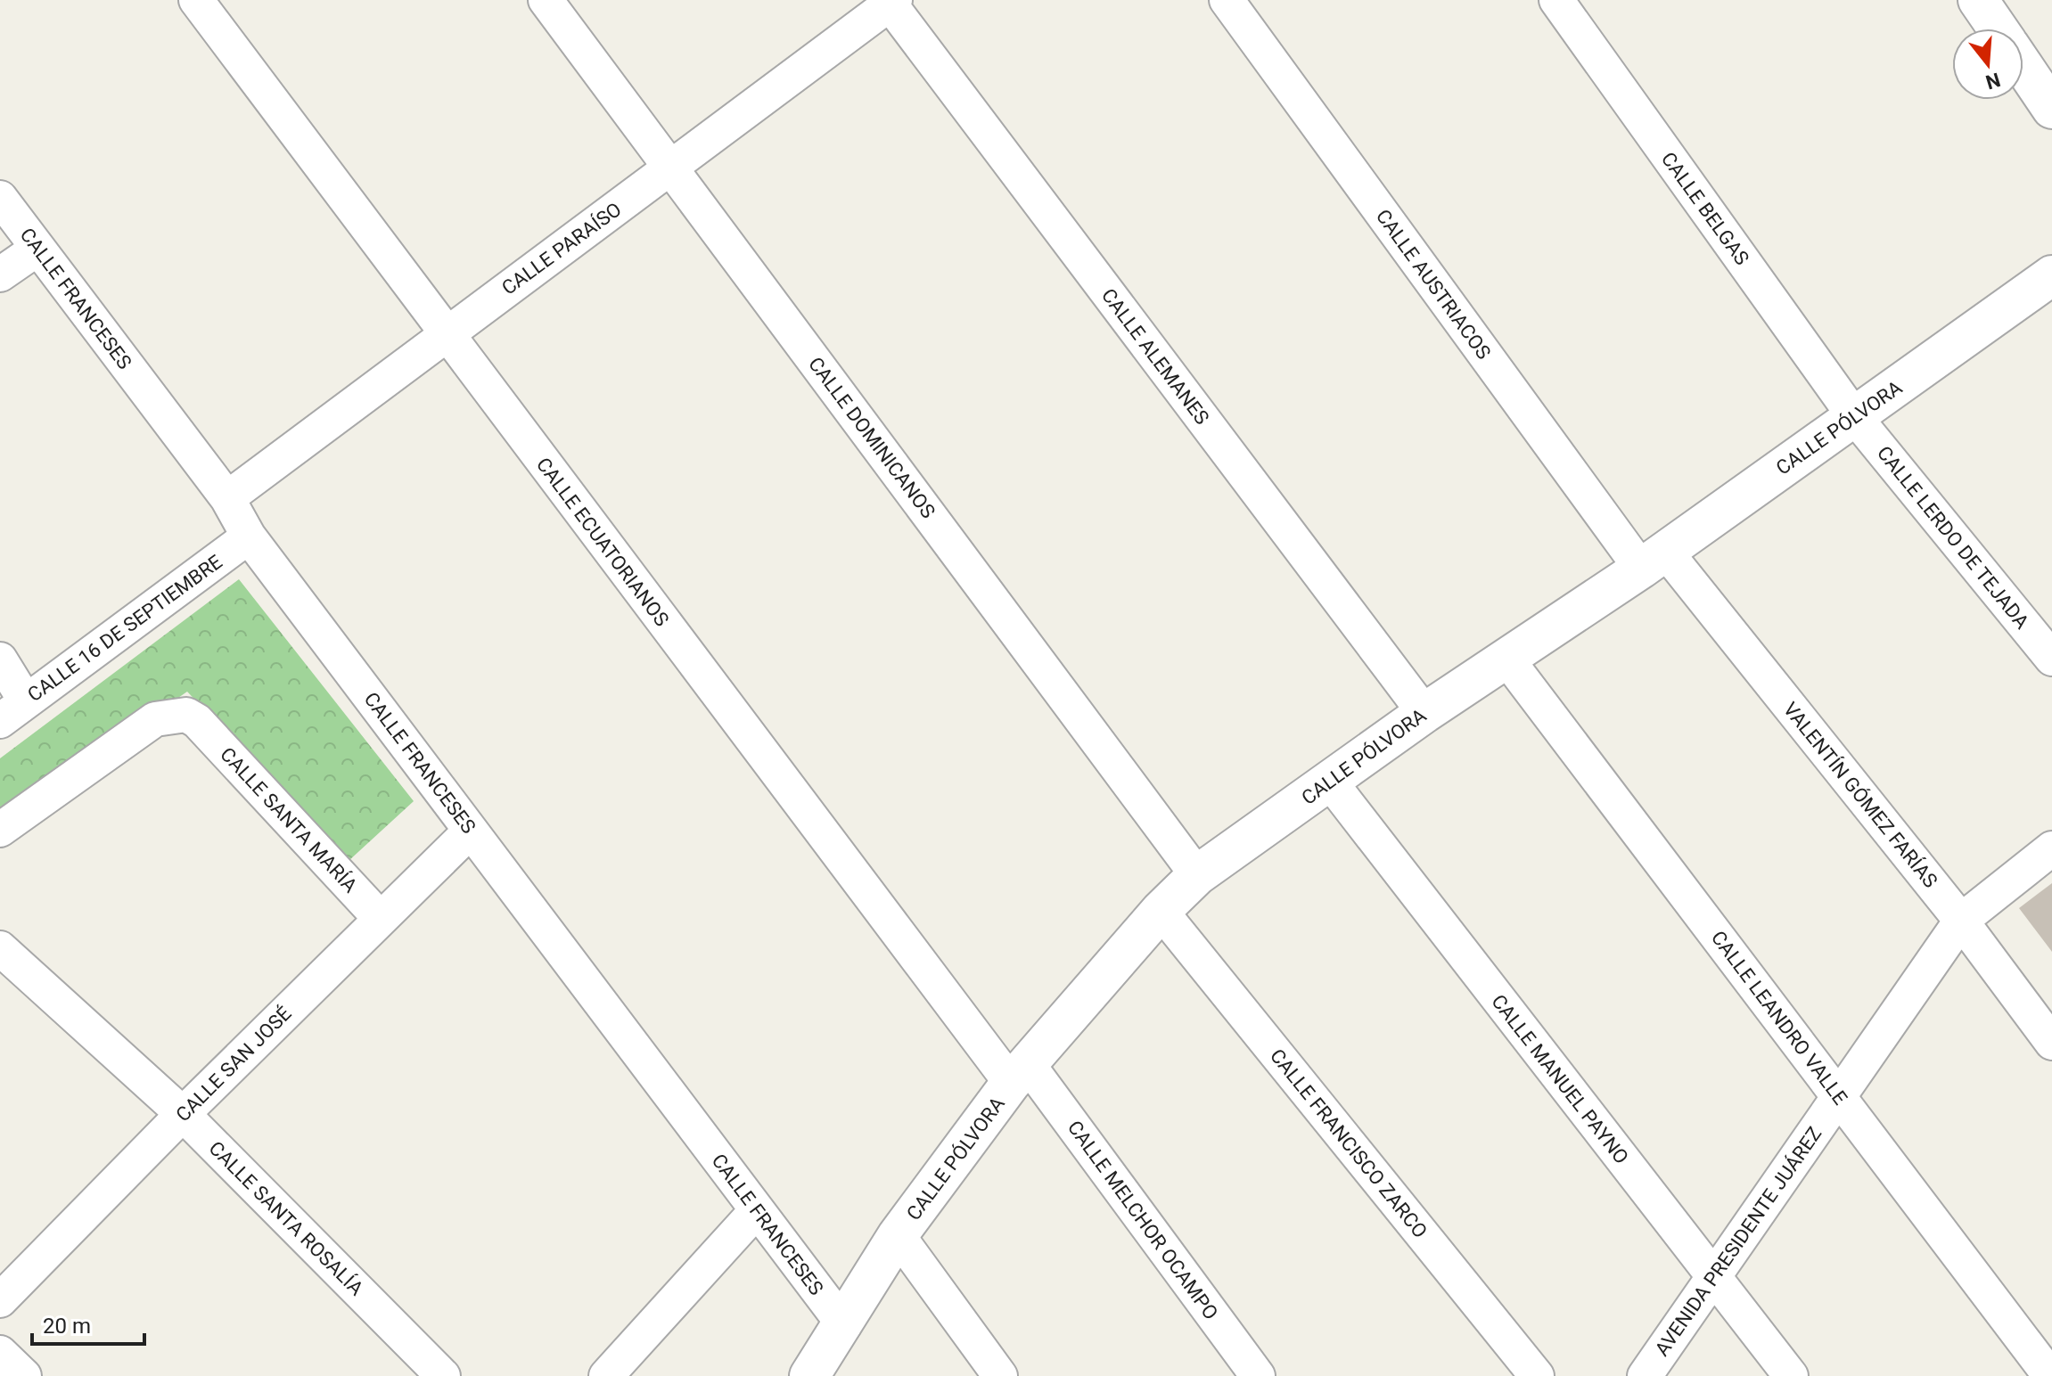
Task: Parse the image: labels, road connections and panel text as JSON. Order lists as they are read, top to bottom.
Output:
{
  "streets": {
    "street": [
      "CALLE BELGAS",
      "CALLE PARAÍSO",
      "CALLE AUSTRIACOS",
      "CALLE FRANCESES",
      "CALLE ALEMANES",
      "CALLE PÓLVORA",
      "CALLE DOMINICANOS",
      "CALLE LERDO DE TEJADA",
      "CALLE ECUATORIANOS",
      "CALLE 16 DE SEPTIEMBRE",
      "VALENTÍN GÓMEZ FARÍAS",
      "CALLE SANTA MARÍA",
      "CALLE LEANDRO VALLE",
      "CALLE SAN JOSÉ",
      "CALLE MANUEL PAYNO",
      "CALLE FRANCISCO ZARCO",
      "CALLE SANTA ROSALÍA",
      "CALLE MELCHOR OCAMPO",
      "AVENIDA PRESIDENTE JUÁREZ"
    ]
  },
  "crossings": [
    ["CALLE BELGAS", "CALLE PÓLVORA"],
    ["CALLE BELGAS", "CALLE LERDO DE TEJADA"],
    ["CALLE PARAÍSO", "CALLE FRANCESES"],
    ["CALLE PARAÍSO", "CALLE ALEMANES"],
    ["CALLE PARAÍSO", "CALLE DOMINICANOS"],
    ["CALLE PARAÍSO", "CALLE ECUATORIANOS"],
    ["CALLE AUSTRIACOS", "CALLE PÓLVORA"],
    ["CALLE AUSTRIACOS", "VALENTÍN GÓMEZ FARÍAS"],
    ["CALLE FRANCESES", "CALLE PÓLVORA"],
    ["CALLE FRANCESES", "CALLE 16 DE SEPTIEMBRE"],
    ["CALLE FRANCESES", "CALLE SAN JOSÉ"],
    ["CALLE ALEMANES", "CALLE PÓLVORA"],
    ["CALLE PÓLVORA", "CALLE DOMINICANOS"],
    ["CALLE PÓLVORA", "CALLE LERDO DE TEJADA"],
    ["CALLE PÓLVORA", "CALLE ECUATORIANOS"],
    ["CALLE PÓLVORA", "VALENTÍN GÓMEZ FARÍAS"],
    ["CALLE PÓLVORA", "CALLE LEANDRO VALLE"],
    ["CALLE PÓLVORA", "CALLE MANUEL PAYNO"],
    ["CALLE PÓLVORA", "CALLE FRANCISCO ZARCO"],
    ["CALLE PÓLVORA", "CALLE MELCHOR OCAMPO"],
    ["CALLE ECUATORIANOS", "CALLE MELCHOR OCAMPO"],
    ["VALENTÍN GÓMEZ FARÍAS", "AVENIDA PRESIDENTE JUÁREZ"],
    ["CALLE SANTA MARÍA", "CALLE SAN JOSÉ"],
    ["CALLE LEANDRO VALLE", "AVENIDA PRESIDENTE JUÁREZ"],
    ["CALLE SAN JOSÉ", "CALLE SANTA ROSALÍA"],
    ["CALLE MANUEL PAYNO", "AVENIDA PRESIDENTE JUÁREZ"]
  ],
  "scale_bar": "20 m",
  "north": "bottom"
}
